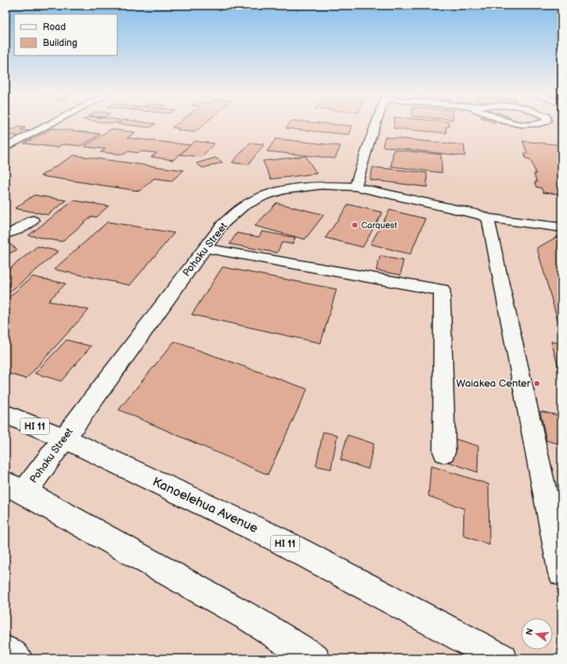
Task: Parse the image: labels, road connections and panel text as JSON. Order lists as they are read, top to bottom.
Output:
{
  "streets": {
    "main road": ["Pohaku Street", "HI 11", "Kanoelehua Avenue"]
  },
  "crossings": [
    ["Pohaku Street", "Kanoelehua Avenue"]
  ],
  "places": ["Carquest", "Waiakea Center"],
  "legend": ["Road", "Building"],
  "north": "left"
}
